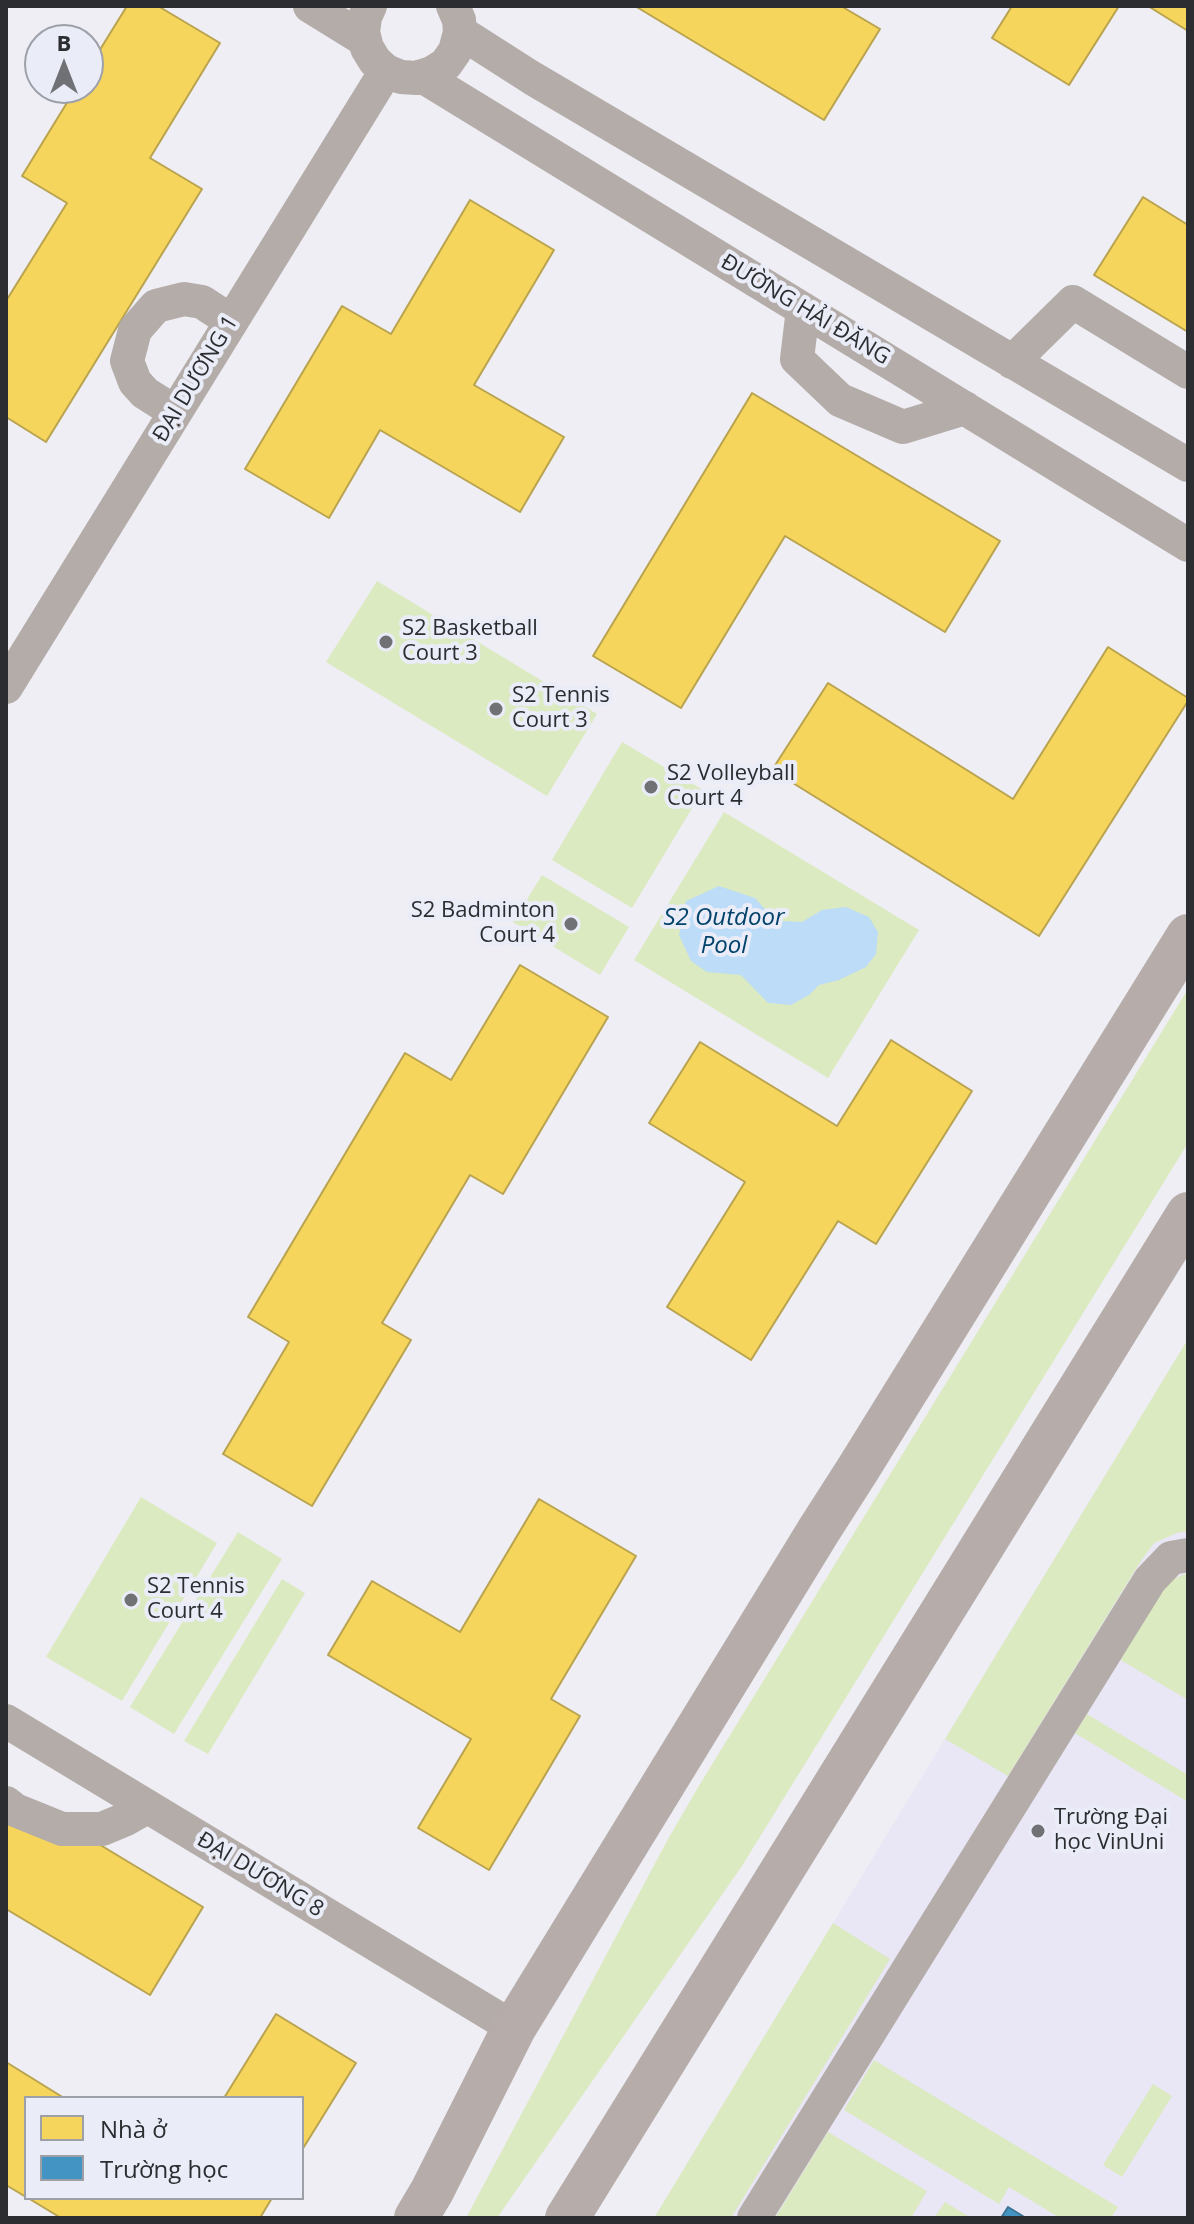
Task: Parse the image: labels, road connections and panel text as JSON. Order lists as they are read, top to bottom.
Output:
{
  "streets": {
    "street": ["ĐƯỜNG HẢI ĐĂNG", "ĐẠI DƯƠNG 1", "ĐẠI DƯƠNG 8"]
  },
  "water": ["S2 Outdoor Pool"],
  "places": [
    "S2 Basketball Court 3",
    "S2 Tennis Court 3",
    "S2 Volleyball Court 4",
    "S2 Badminton Court 4",
    "S2 Tennis Court 4",
    "Trường Đại học VinUni"
  ],
  "legend": ["Nhà ở", "Trường học"],
  "north": "top"
}
